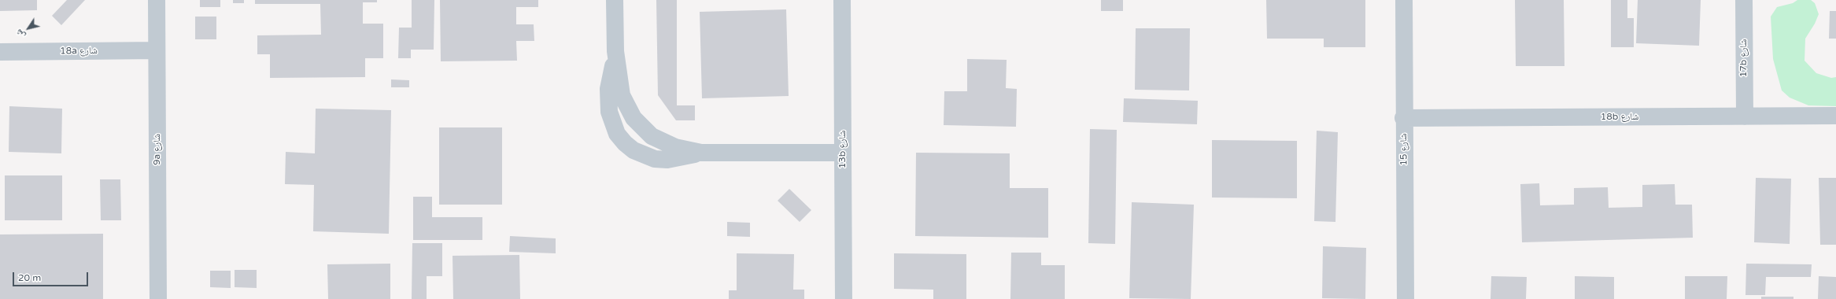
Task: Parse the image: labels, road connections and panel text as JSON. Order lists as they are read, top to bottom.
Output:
{
  "streets": {
    "street": [
      "18a شارع",
      "17b شارع",
      "18b شارع",
      "9a شارع",
      "13b شارع",
      "شارع 15"
    ]
  },
  "crossings": [
    ["18a شارع", "9a شارع"],
    ["17b شارع", "18b شارع"],
    ["18b شارع", "شارع 15"]
  ],
  "scale_bar": "20 m",
  "north": "bottom left"
}
